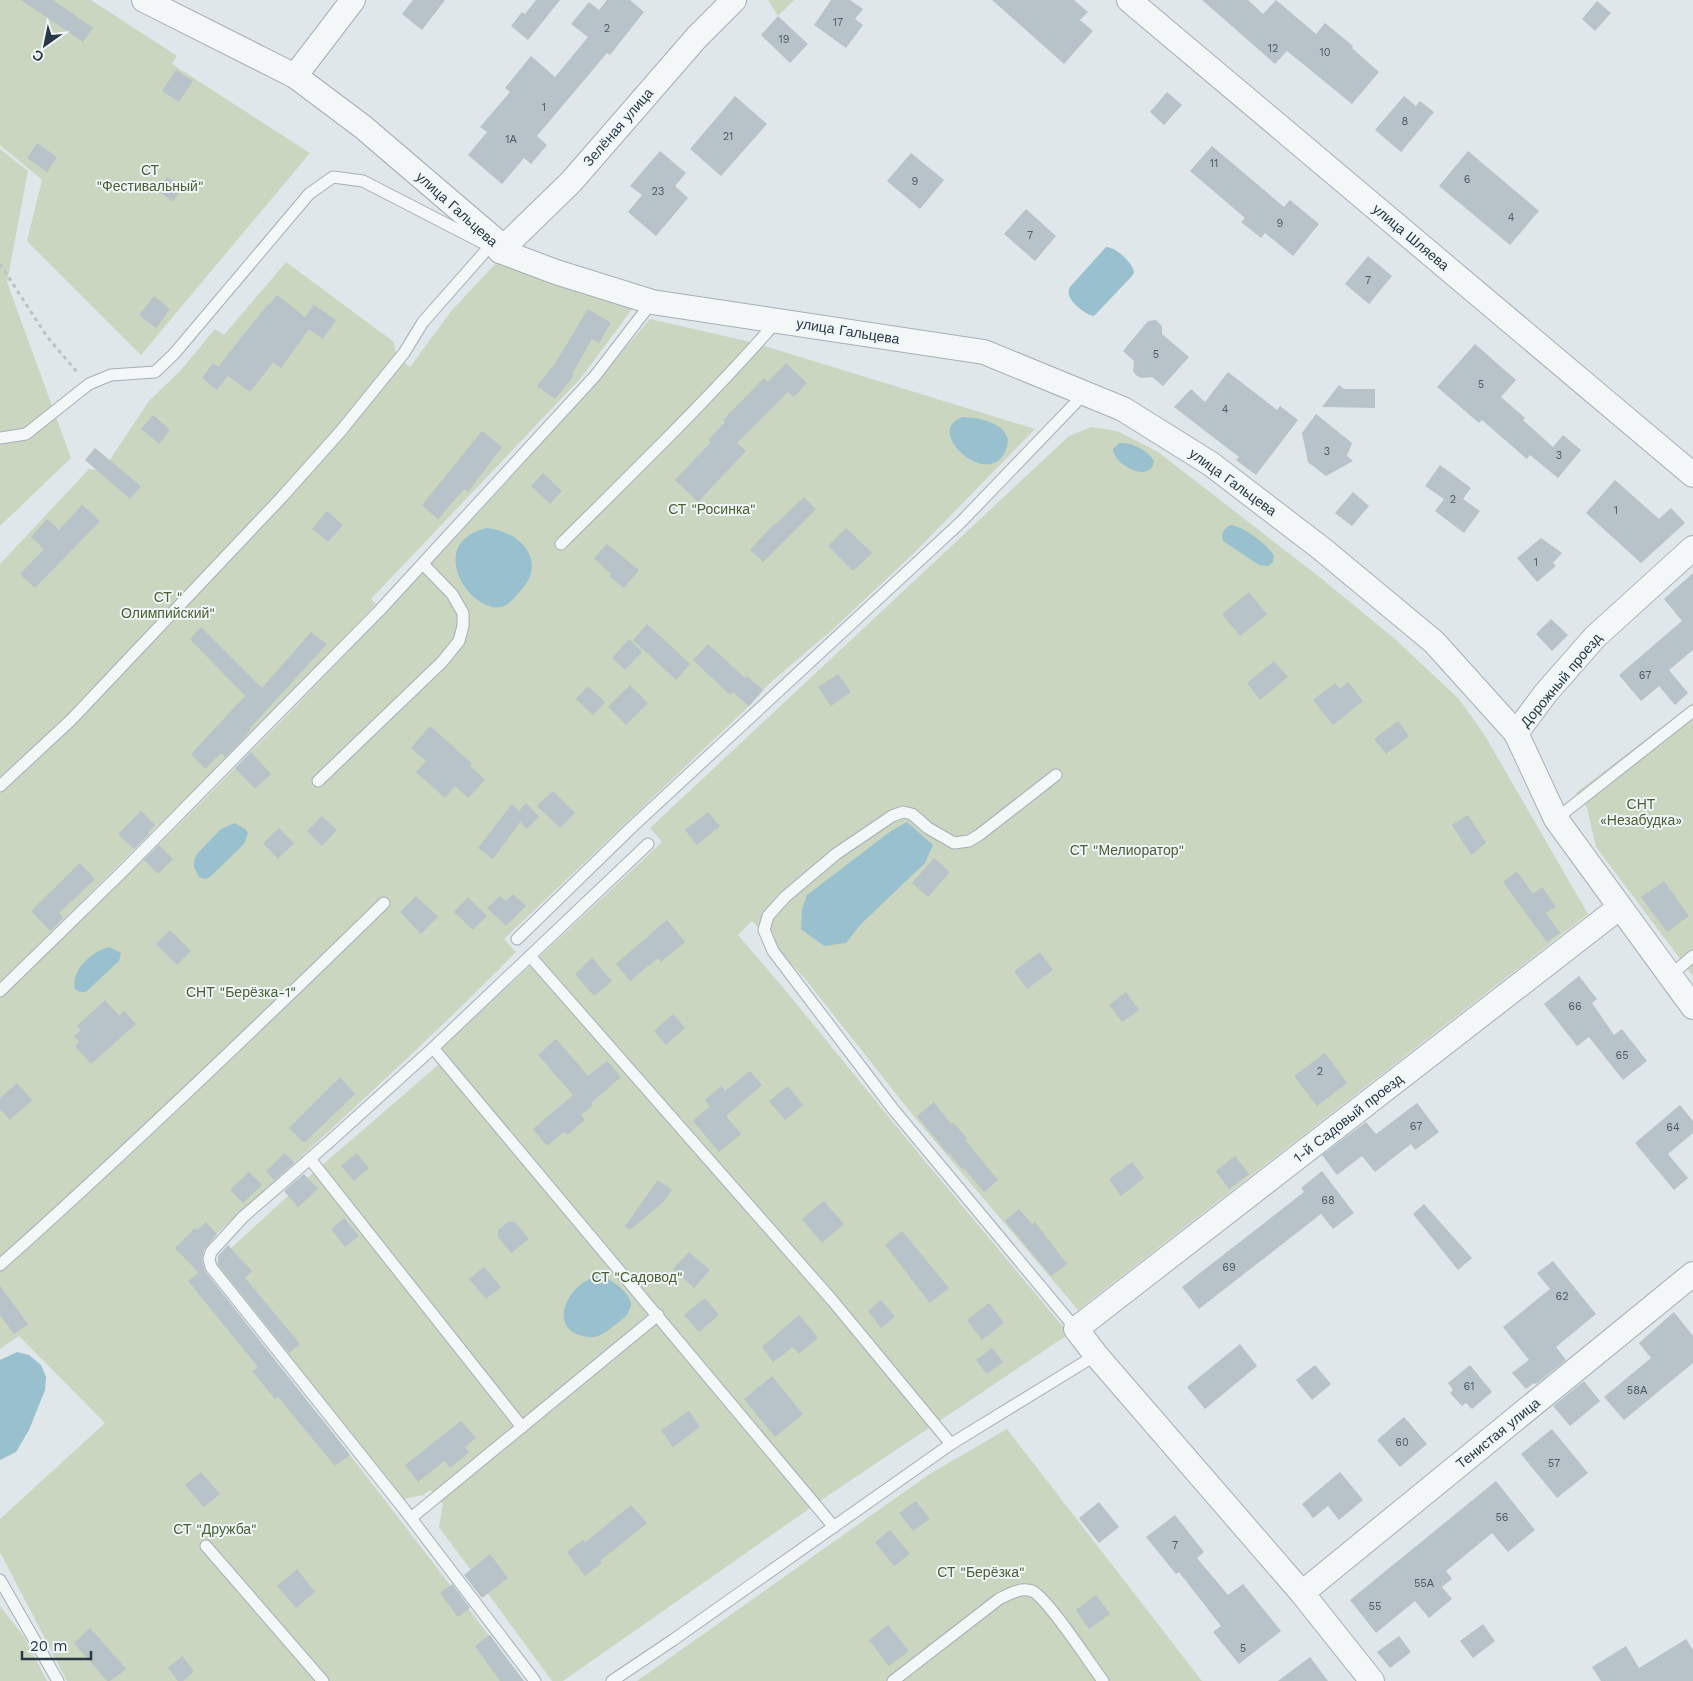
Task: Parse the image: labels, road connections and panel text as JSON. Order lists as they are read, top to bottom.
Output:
{
  "streets": {
    "street": [
      "Зелёная улица",
      "улица Гальцева",
      "улица Шляева",
      "Дорожный проезд",
      "1-й Садовый проезд",
      "Тенистая улица"
    ]
  },
  "crossings": [
    ["Зелёная улица", "улица Гальцева"],
    ["улица Гальцева", "Дорожный проезд"],
    ["Дорожный проезд", "1-й Садовый проезд"]
  ],
  "parks": [
    "СТ \"Фестивальный\"",
    "СТ \"Росинка\"",
    "СТ \" Олимпийский\"",
    "СНТ «Незабудка»",
    "СТ \"Мелиоратор\"",
    "СНТ \"Берёзка-1\"",
    "СТ \"Садовод\"",
    "СТ \"Дружба\"",
    "СТ \"Берёзка\""
  ],
  "house_numbers": [
    "17",
    "2",
    "19",
    "12",
    "10",
    "1",
    "8",
    "21",
    "1А",
    "11",
    "6",
    "9",
    "23",
    "4",
    "9",
    "7",
    "7",
    "5",
    "5",
    "4",
    "3",
    "3",
    "2",
    "1",
    "1",
    "67",
    "66",
    "65",
    "2",
    "67",
    "64",
    "68",
    "69",
    "62",
    "61",
    "58А",
    "60",
    "57",
    "56",
    "7",
    "55А",
    "55",
    "5"
  ],
  "scale_bar": "20 m",
  "north": "bottom left"
}
